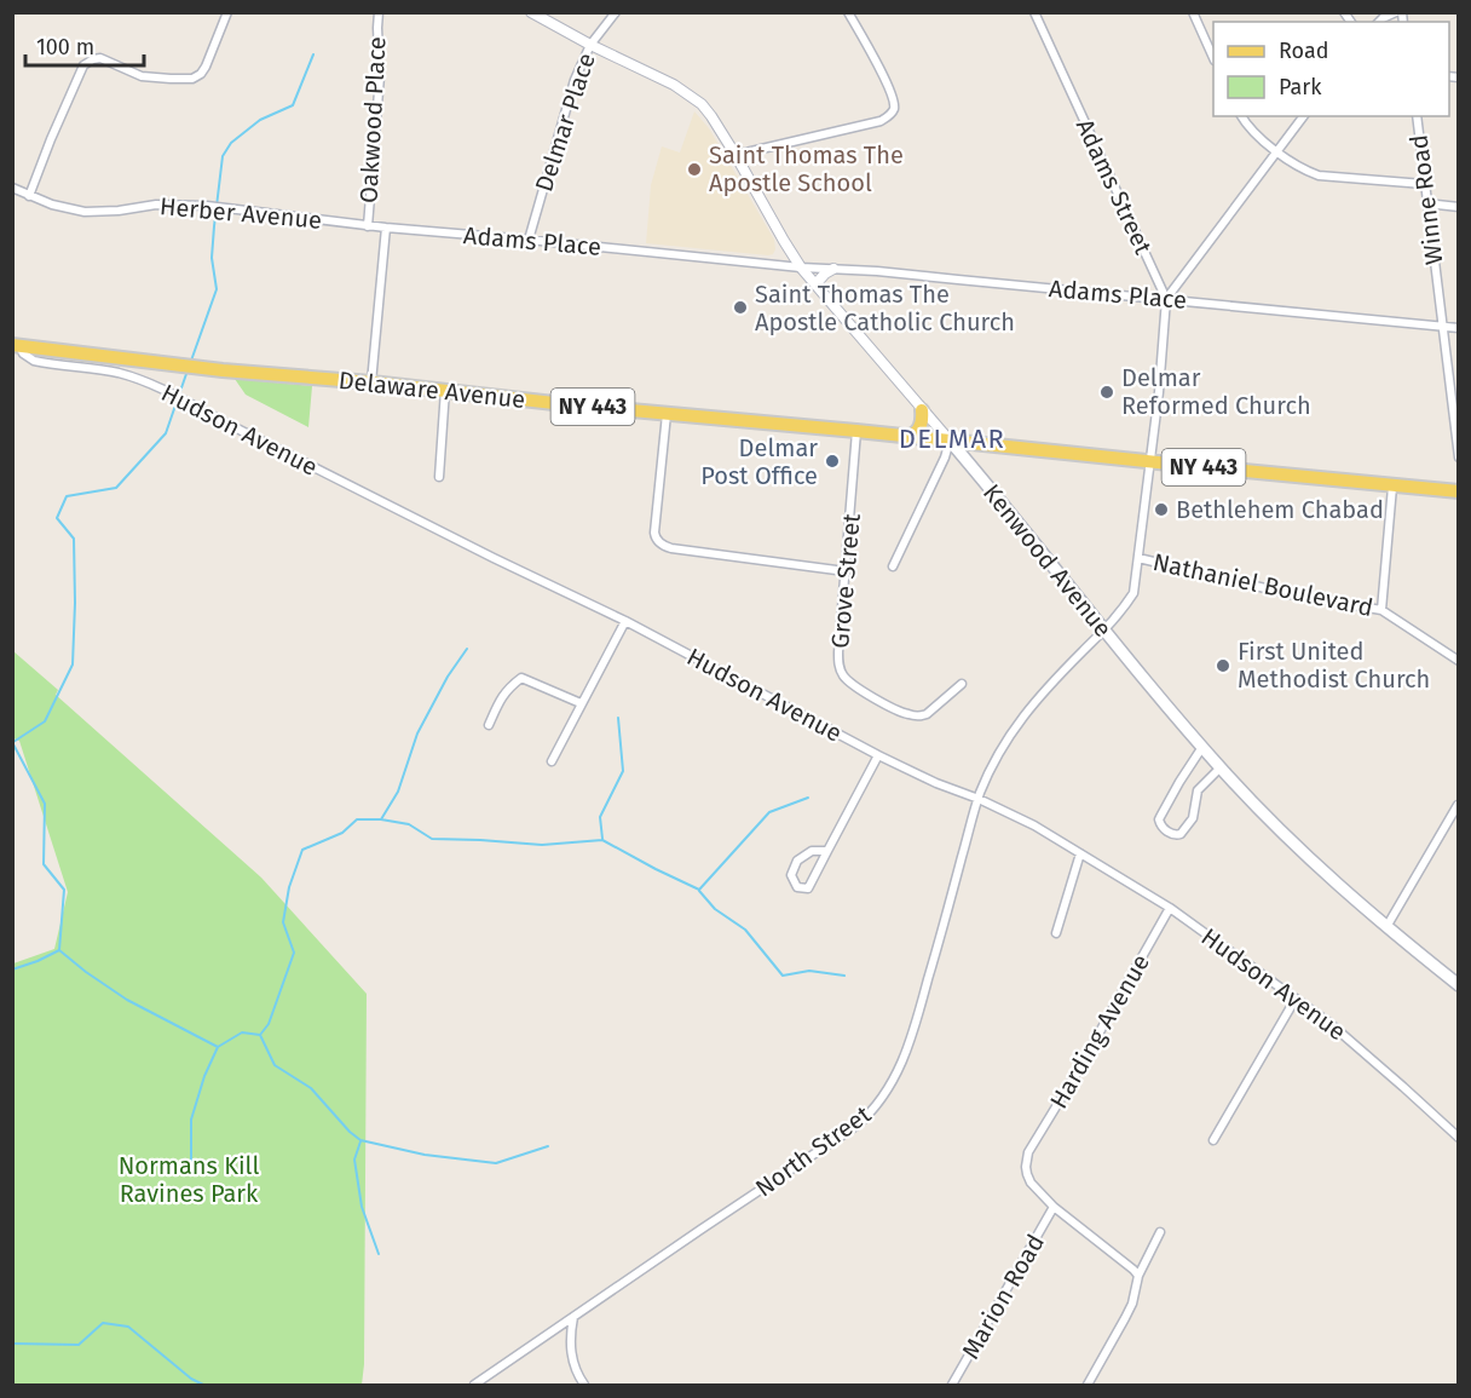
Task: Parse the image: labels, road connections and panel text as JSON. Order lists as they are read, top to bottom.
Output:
{
  "streets": {
    "main road": ["Delaware Avenue", "NY 443", "Kenwood Avenue"],
    "street": [
      "Oakwood Place",
      "Delmar Place",
      "Adams Street",
      "Winne Road",
      "Herber Avenue",
      "Adams Place",
      "Hudson Avenue",
      "Grove Street",
      "Nathaniel Boulevard",
      "Harding Avenue",
      "North Street",
      "Marion Road"
    ]
  },
  "crossings": [
    ["Oakwood Place", "Herber Avenue"],
    ["Oakwood Place", "Adams Place"],
    ["Oakwood Place", "Delaware Avenue"],
    ["Delmar Place", "Adams Place"],
    ["Delmar Place", "Kenwood Avenue"],
    ["Adams Street", "Adams Place"],
    ["Adams Street", "Delaware Avenue"],
    ["Adams Street", "Hudson Avenue"],
    ["Adams Street", "Kenwood Avenue"],
    ["Adams Street", "Nathaniel Boulevard"],
    ["Adams Street", "North Street"],
    ["Winne Road", "Adams Place"],
    ["Herber Avenue", "Adams Place"],
    ["Adams Place", "Kenwood Avenue"],
    ["Delaware Avenue", "Hudson Avenue"],
    ["Delaware Avenue", "Kenwood Avenue"],
    ["Delaware Avenue", "Grove Street"],
    ["Hudson Avenue", "Harding Avenue"],
    ["Hudson Avenue", "North Street"],
    ["Harding Avenue", "Marion Road"]
  ],
  "districts": ["DELMAR"],
  "parks": ["Normans Kill Ravines Park"],
  "places": [
    "Saint Thomas The Apostle School",
    "Saint Thomas The Apostle Catholic Church",
    "Delmar Reformed Church",
    "Delmar Post Office",
    "Bethlehem Chabad",
    "First United Methodist Church"
  ],
  "legend": ["Road", "Park"],
  "scale_bar": "100 m"
}
